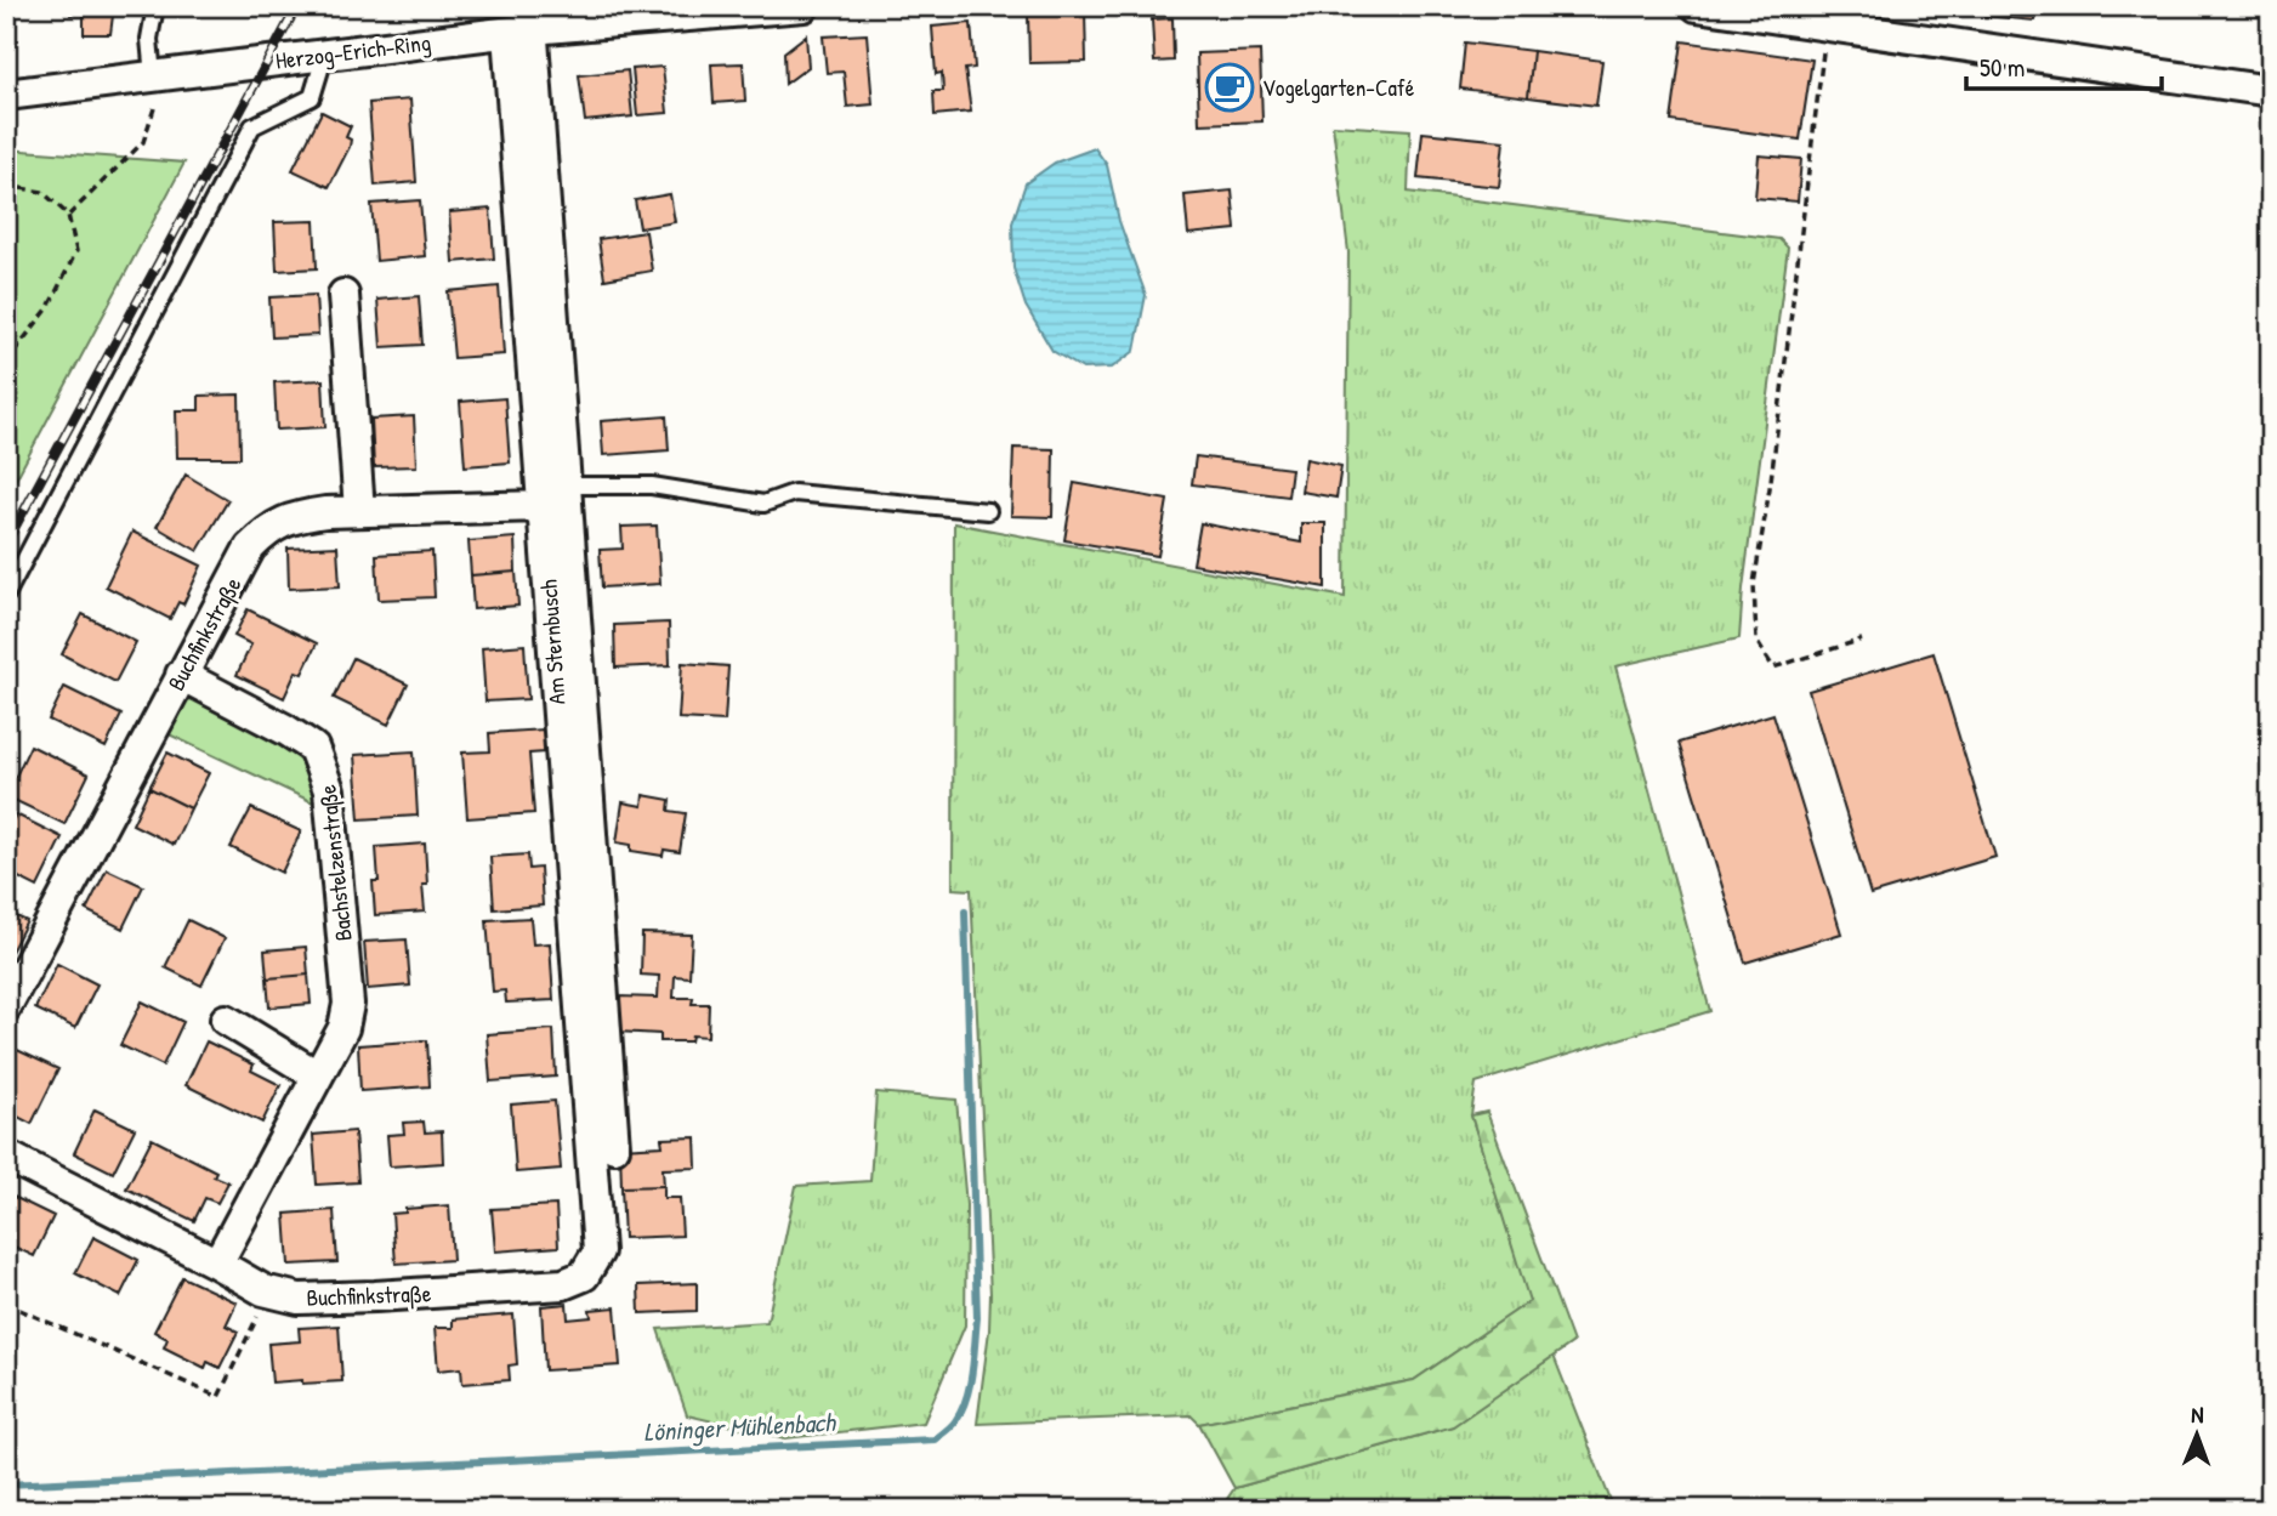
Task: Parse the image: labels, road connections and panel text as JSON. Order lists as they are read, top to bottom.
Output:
{
  "streets": {
    "street": [
      "Herzog-Erich-Ring",
      "Buchfinkstraße",
      "Am Sternbusch",
      "Bachstelzenstraße"
    ]
  },
  "crossings": [
    ["Herzog-Erich-Ring", "Am Sternbusch"],
    ["Buchfinkstraße", "Am Sternbusch"],
    ["Buchfinkstraße", "Bachstelzenstraße"]
  ],
  "water": ["Löninger Mühlenbach"],
  "places": {
    "cafe": ["Vogelgarten-Café"]
  },
  "scale_bar": "50 m",
  "north": "top"
}
